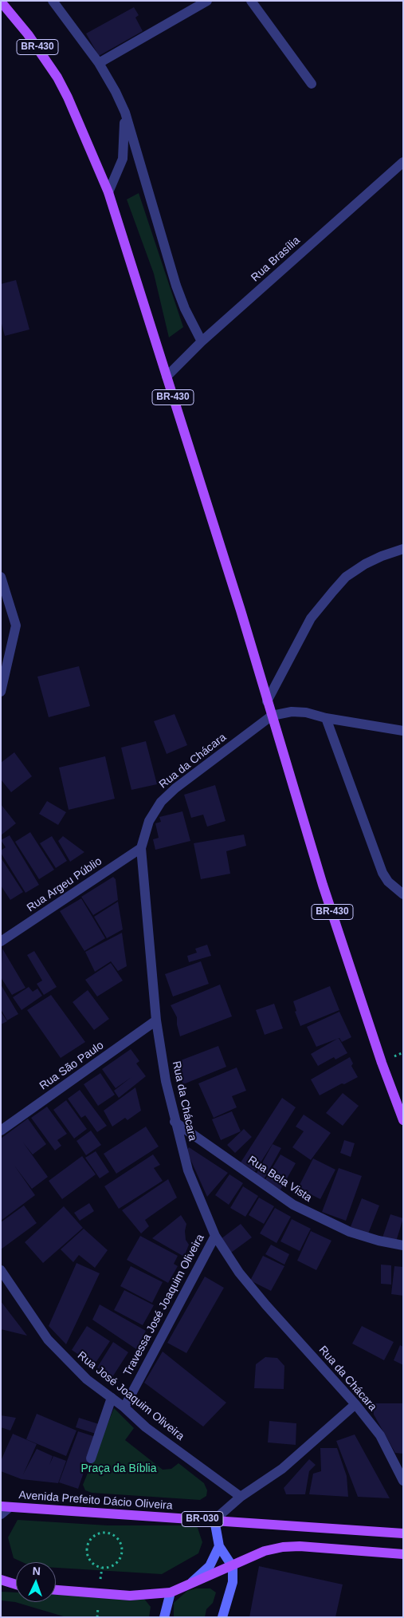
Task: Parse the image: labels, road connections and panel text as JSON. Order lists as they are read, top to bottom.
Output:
{
  "streets": {
    "main road": ["BR-430", "Avenida Prefeito Dácio Oliveira", "BR-030"],
    "street": [
      "Rua Brasília",
      "Rua da Chácara",
      "Rua Argeu Públio",
      "Rua São Paulo",
      "Rua Bela Vista",
      "Travessa José Joaquim Oliveira",
      "Rua José Joaquim Oliveira"
    ]
  },
  "crossings": [
    ["BR-430", "Rua Brasília"],
    ["BR-430", "Rua da Chácara"],
    ["Rua da Chácara", "Rua Argeu Públio"],
    ["Rua da Chácara", "Rua São Paulo"],
    ["Rua da Chácara", "Rua Bela Vista"],
    ["Rua da Chácara", "Travessa José Joaquim Oliveira"],
    ["Travessa José Joaquim Oliveira", "Rua José Joaquim Oliveira"]
  ],
  "parks": ["Praça da Bíblia"],
  "north": "top"
}
